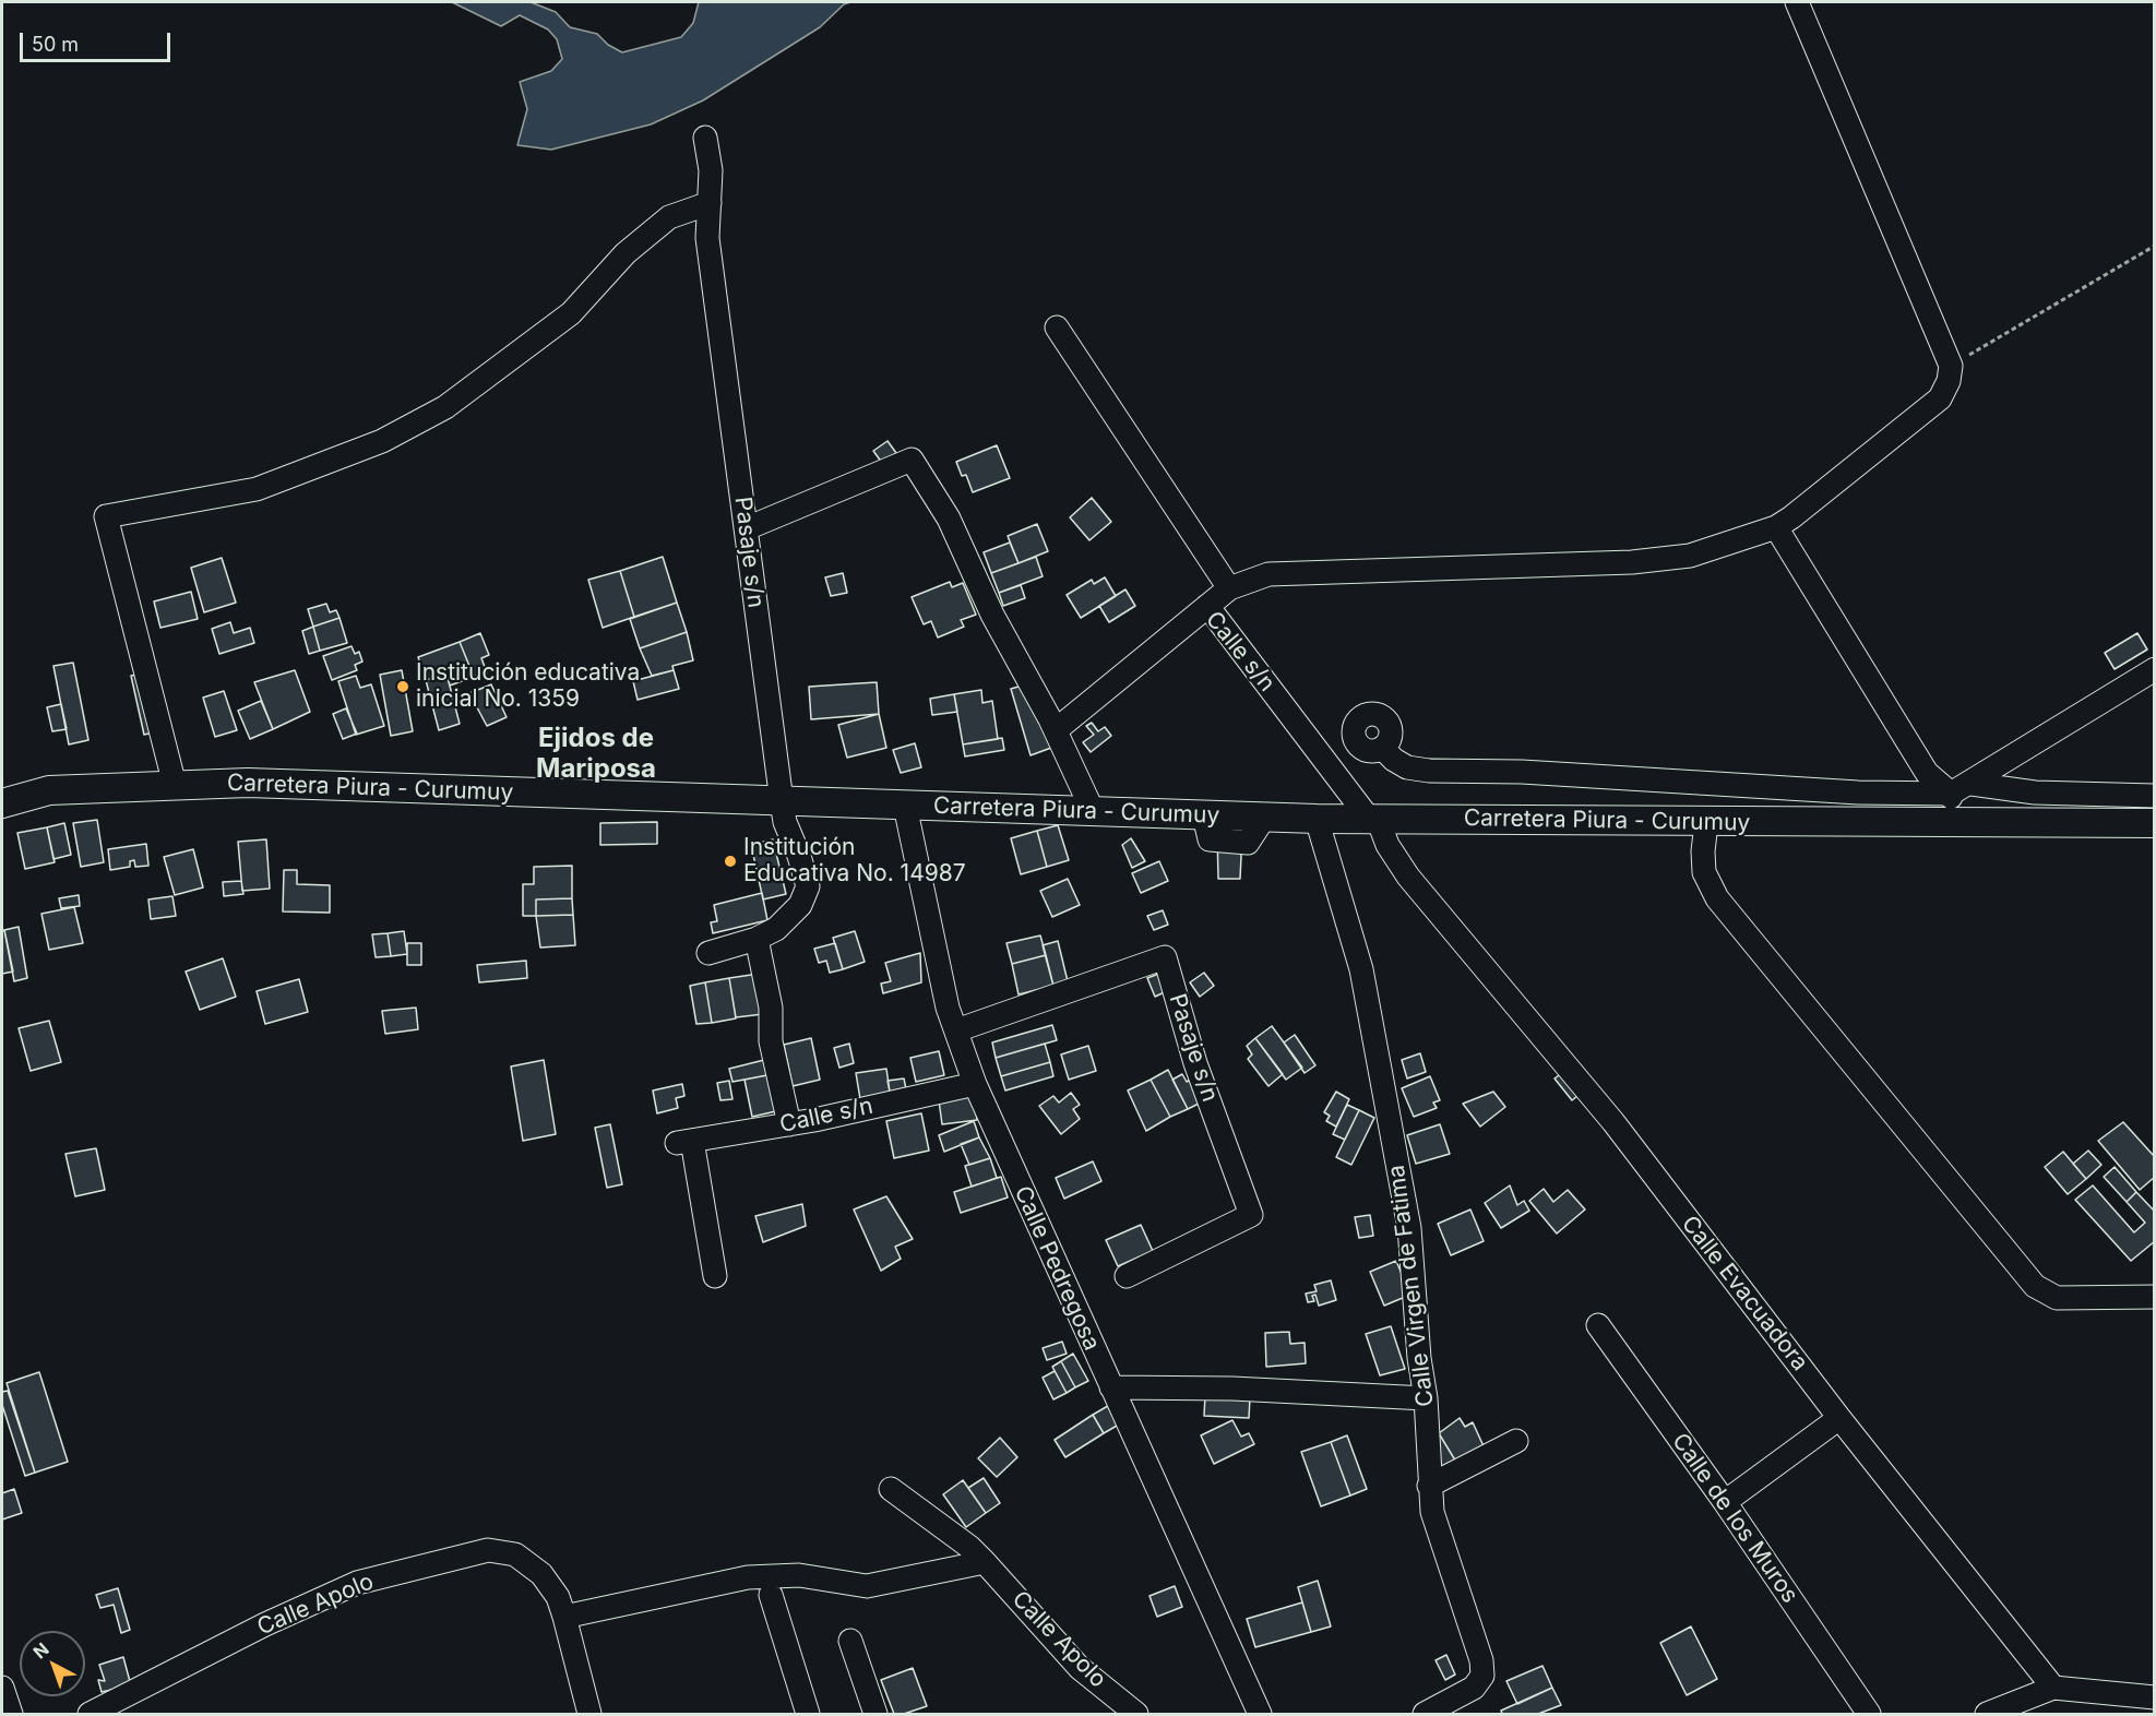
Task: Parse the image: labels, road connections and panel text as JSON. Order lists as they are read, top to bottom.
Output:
{
  "streets": {
    "main road": ["Carretera Piura - Curumuy"],
    "street": [
      "Pasaje s/n",
      "Calle s/n",
      "Calle Pedregosa",
      "Calle Virgen de Fatima",
      "Calle Evacuadora",
      "Calle de los Muros",
      "Calle Apolo"
    ]
  },
  "crossings": [
    ["Pasaje s/n", "Carretera Piura - Curumuy"],
    ["Pasaje s/n", "Calle Pedregosa"],
    ["Calle s/n", "Carretera Piura - Curumuy"],
    ["Calle s/n", "Calle Pedregosa"],
    ["Calle s/n", "Calle Evacuadora"],
    ["Carretera Piura - Curumuy", "Calle Pedregosa"],
    ["Carretera Piura - Curumuy", "Calle Virgen de Fatima"],
    ["Carretera Piura - Curumuy", "Calle Evacuadora"]
  ],
  "districts": ["Ejidos de Mariposa"],
  "places": ["Institución educativa inicial No. 1359", "Institución Educativa No. 14987"],
  "scale_bar": "50 m",
  "north": "top left"
}
